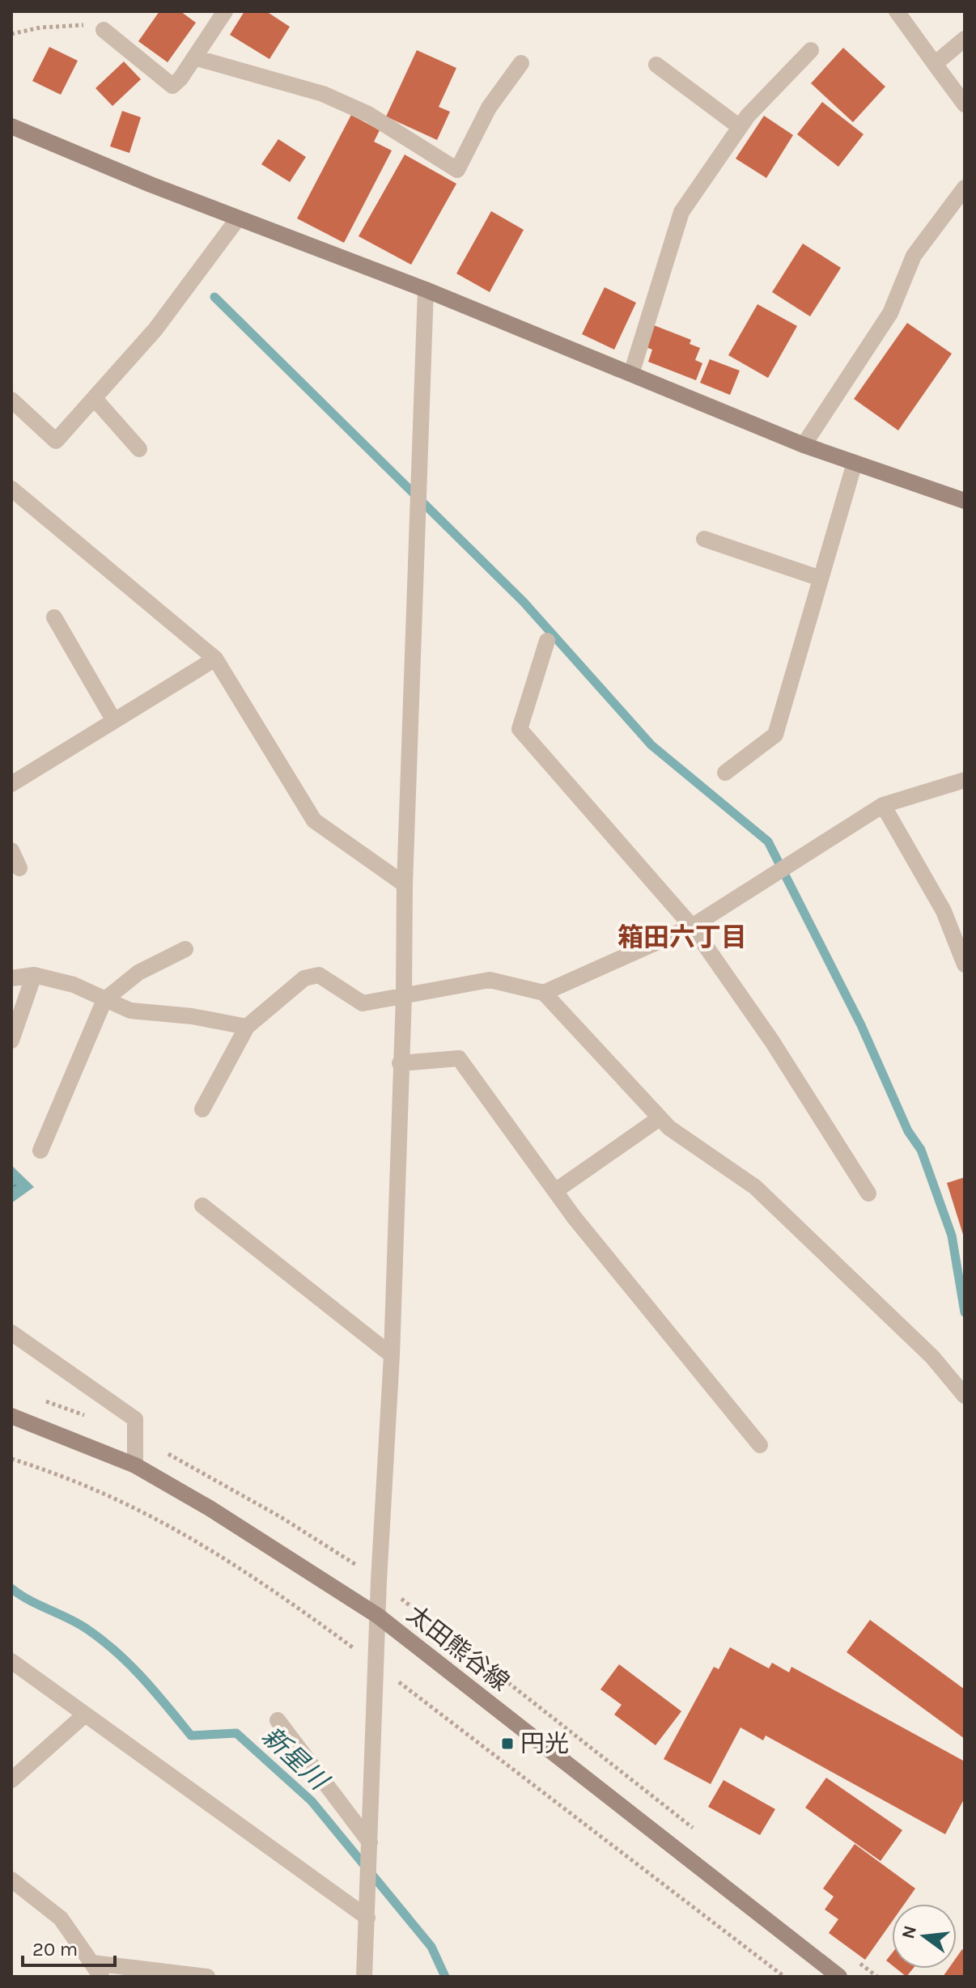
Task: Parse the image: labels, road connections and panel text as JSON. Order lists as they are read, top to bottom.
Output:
{
  "streets": {
    "street": ["太田熊谷線"]
  },
  "districts": ["箱田六丁目"],
  "water": ["新星川"],
  "places": {
    "transit": ["円光"]
  },
  "scale_bar": "20 m",
  "north": "left"
}
